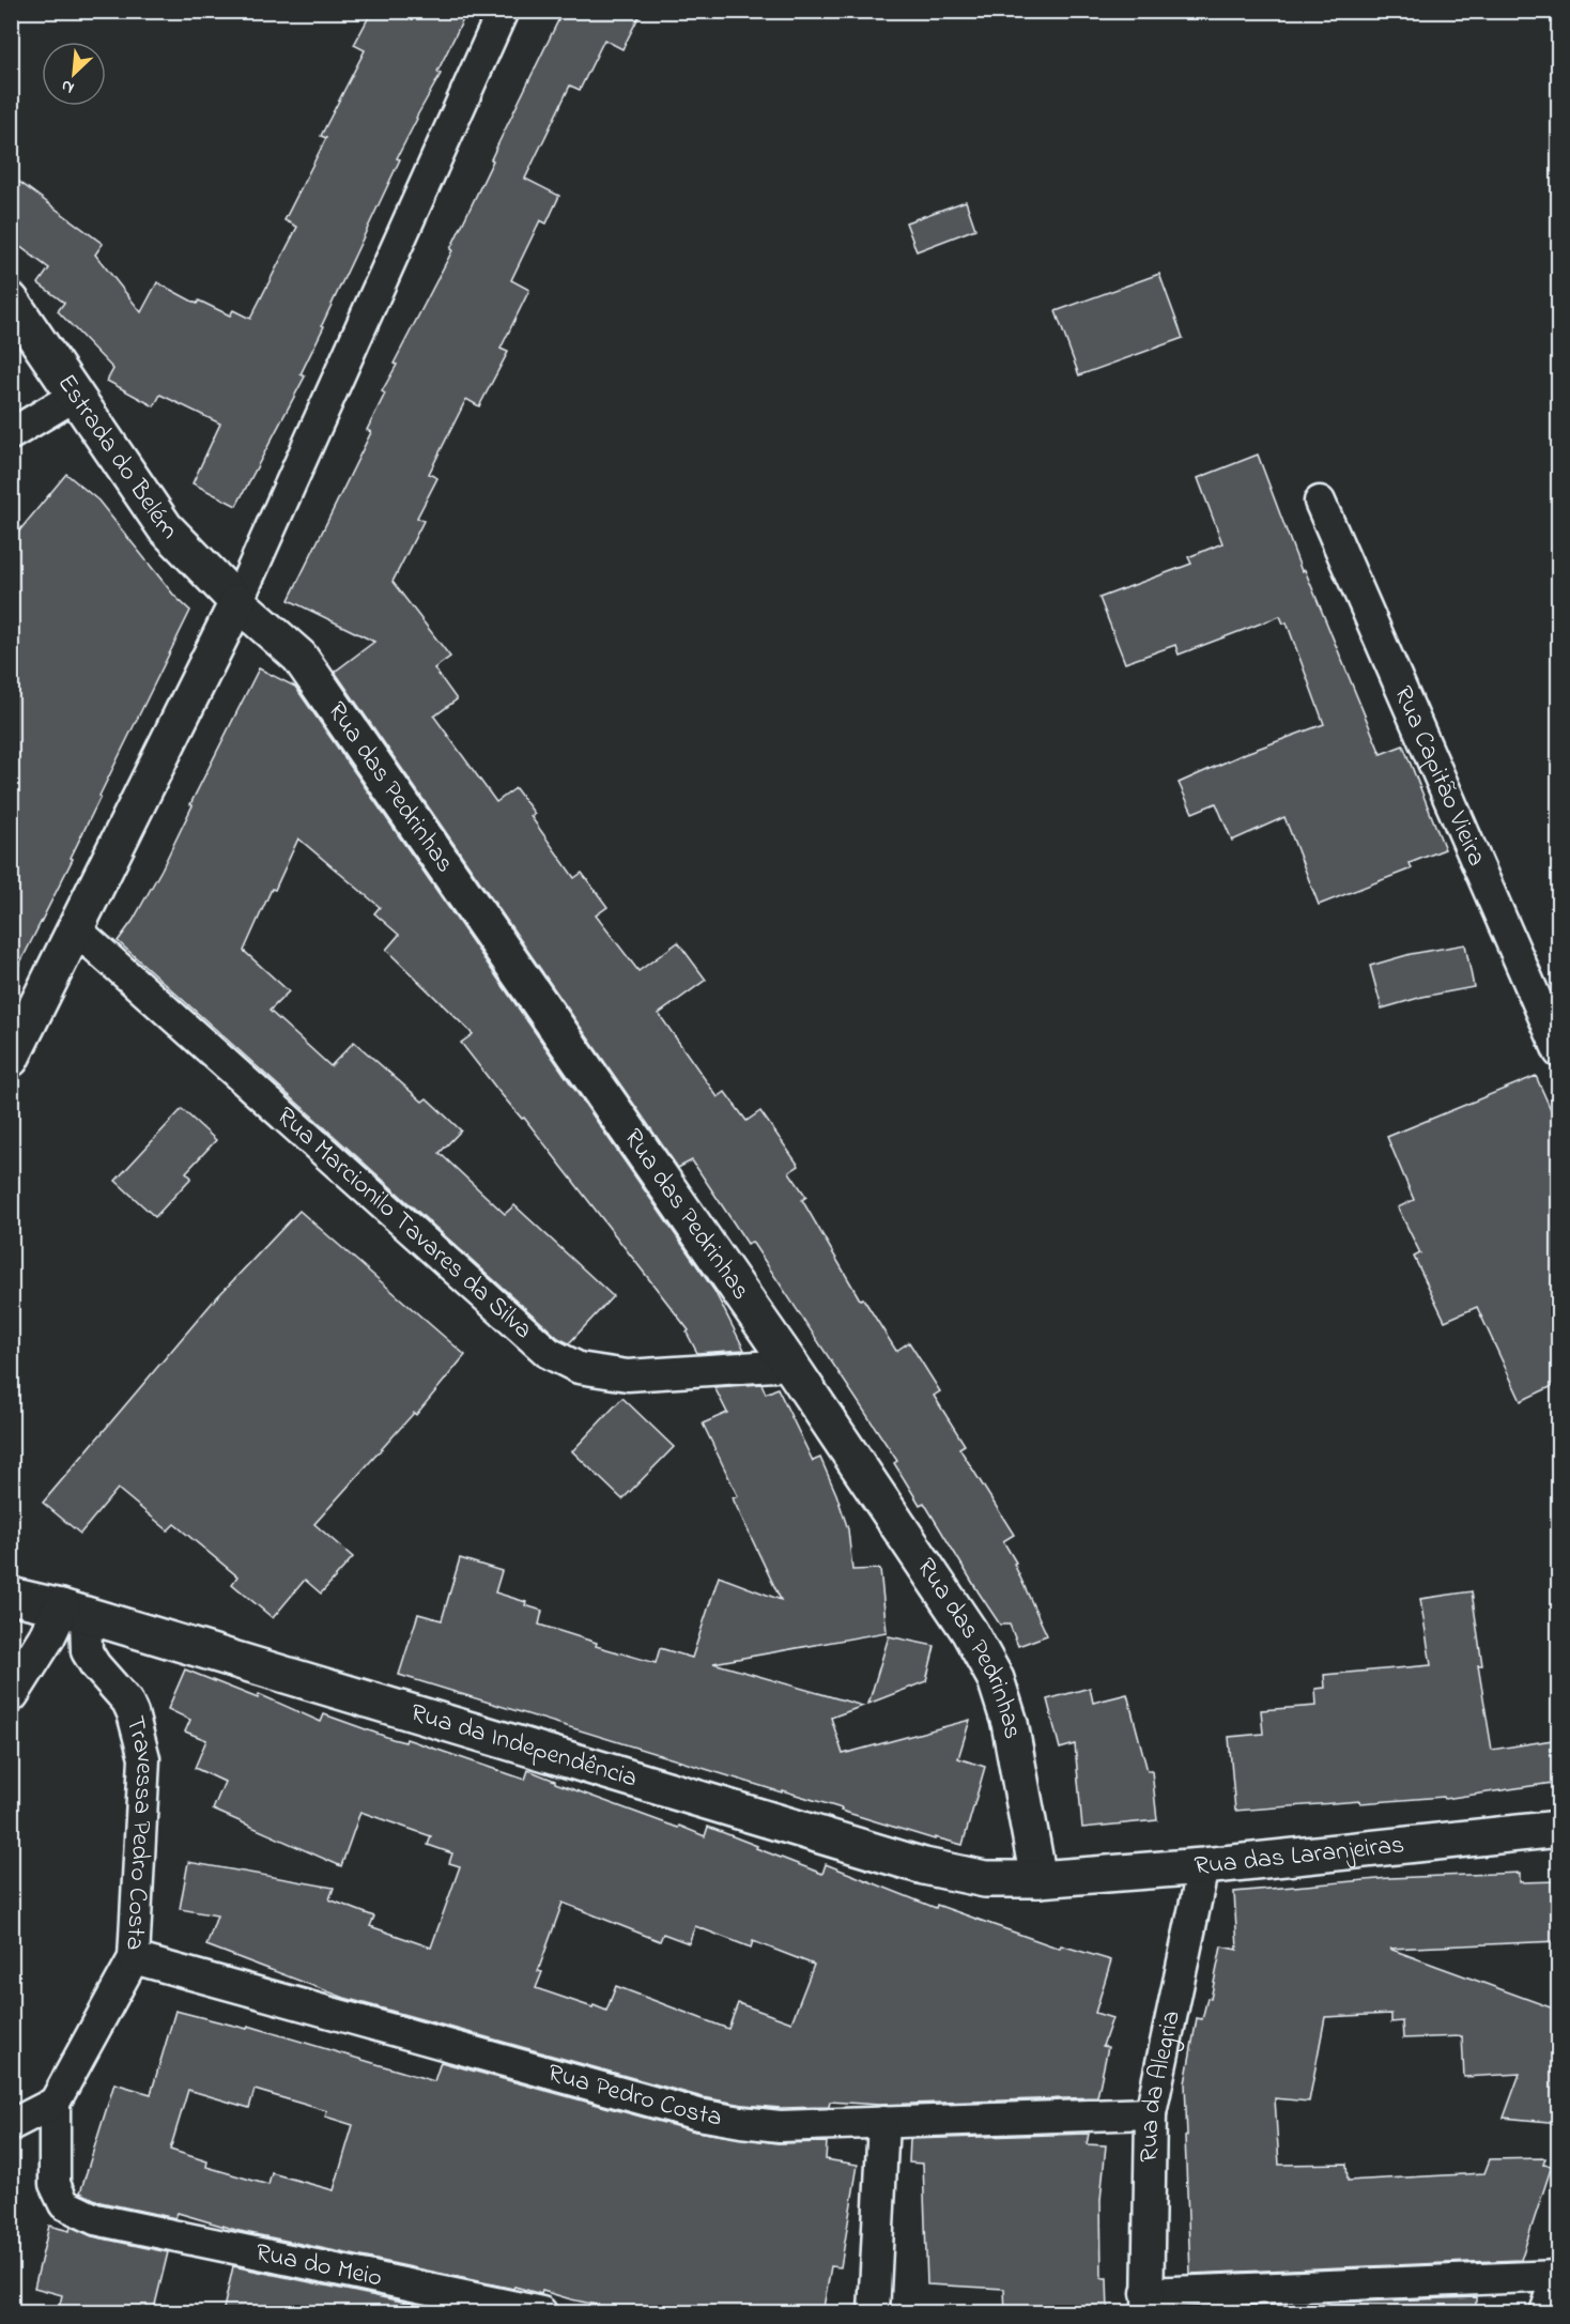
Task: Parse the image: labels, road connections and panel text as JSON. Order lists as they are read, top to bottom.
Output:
{
  "streets": {
    "street": [
      "Estrada do Belém",
      "Rua Capitão Vieira",
      "Rua das Pedrinhas",
      "Rua Marcionilo Tavares da Silva",
      "Rua da Independência",
      "Travessa Pedro Costa",
      "Rua das Laranjeiras",
      "Rua da Alegria",
      "Rua Pedro Costa",
      "Rua do Meio"
    ]
  },
  "crossings": [
    ["Estrada do Belém", "Rua das Pedrinhas"],
    ["Rua das Pedrinhas", "Rua Marcionilo Tavares da Silva"],
    ["Rua das Pedrinhas", "Rua da Independência"],
    ["Rua das Pedrinhas", "Rua das Laranjeiras"],
    ["Rua da Independência", "Travessa Pedro Costa"],
    ["Rua da Independência", "Rua das Laranjeiras"],
    ["Travessa Pedro Costa", "Rua Pedro Costa"],
    ["Travessa Pedro Costa", "Rua do Meio"],
    ["Rua das Laranjeiras", "Rua da Alegria"],
    ["Rua da Alegria", "Rua Pedro Costa"]
  ],
  "north": "bottom left"
}
